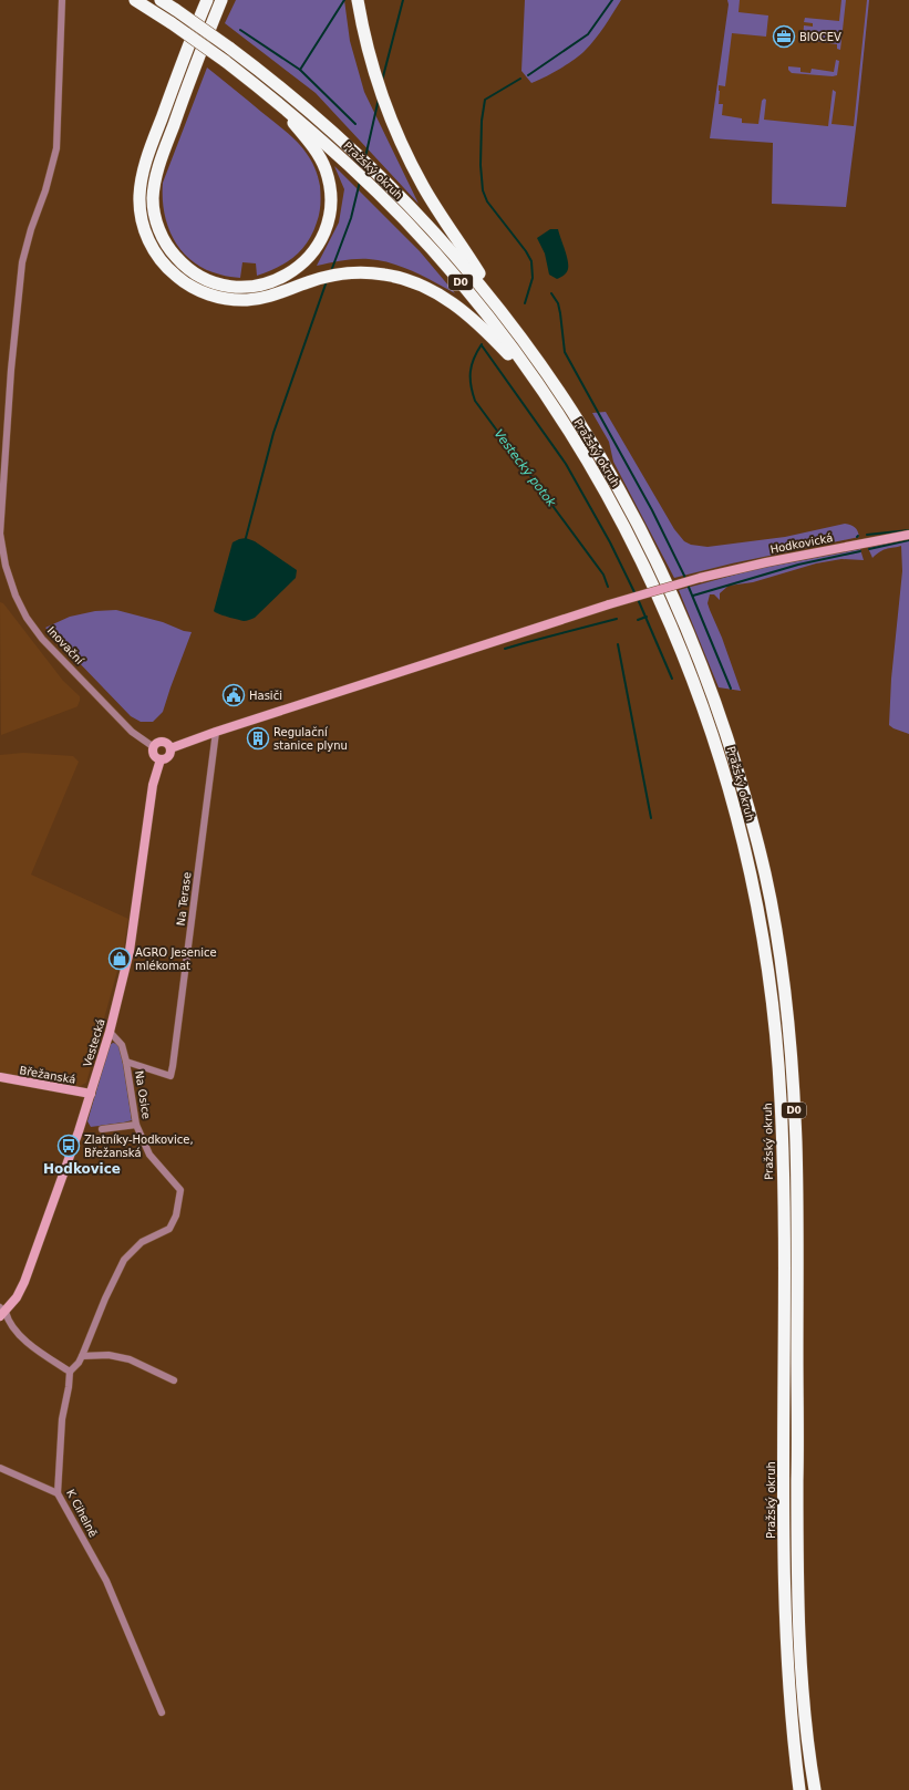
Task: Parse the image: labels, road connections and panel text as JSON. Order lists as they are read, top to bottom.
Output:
{
  "streets": {
    "highway": ["Pražský okruh", "D0"],
    "street": [
      "Hodkovická",
      "Inovační",
      "Na Terase",
      "Vestecká",
      "Břežanská",
      "Na Osice",
      "K Cihelně"
    ]
  },
  "crossings": [
    ["Hodkovická", "Vestecká"],
    ["Inovační", "Vestecká"],
    ["Na Terase", "Vestecká"],
    ["Na Terase", "Na Osice"],
    ["Vestecká", "Břežanská"],
    ["Vestecká", "Na Osice"],
    ["Na Osice", "K Cihelně"]
  ],
  "districts": ["Hodkovice"],
  "water": ["Vestecký potok"],
  "places": {
    "office": ["BIOCEV"],
    "public building": ["Hasiči"],
    "building": ["Regulační stanice plynu"],
    "shop": ["AGRO Jesenice mlékomat"],
    "bus stop": ["Zlatníky-Hodkovice, Břežanská"]
  }
}
